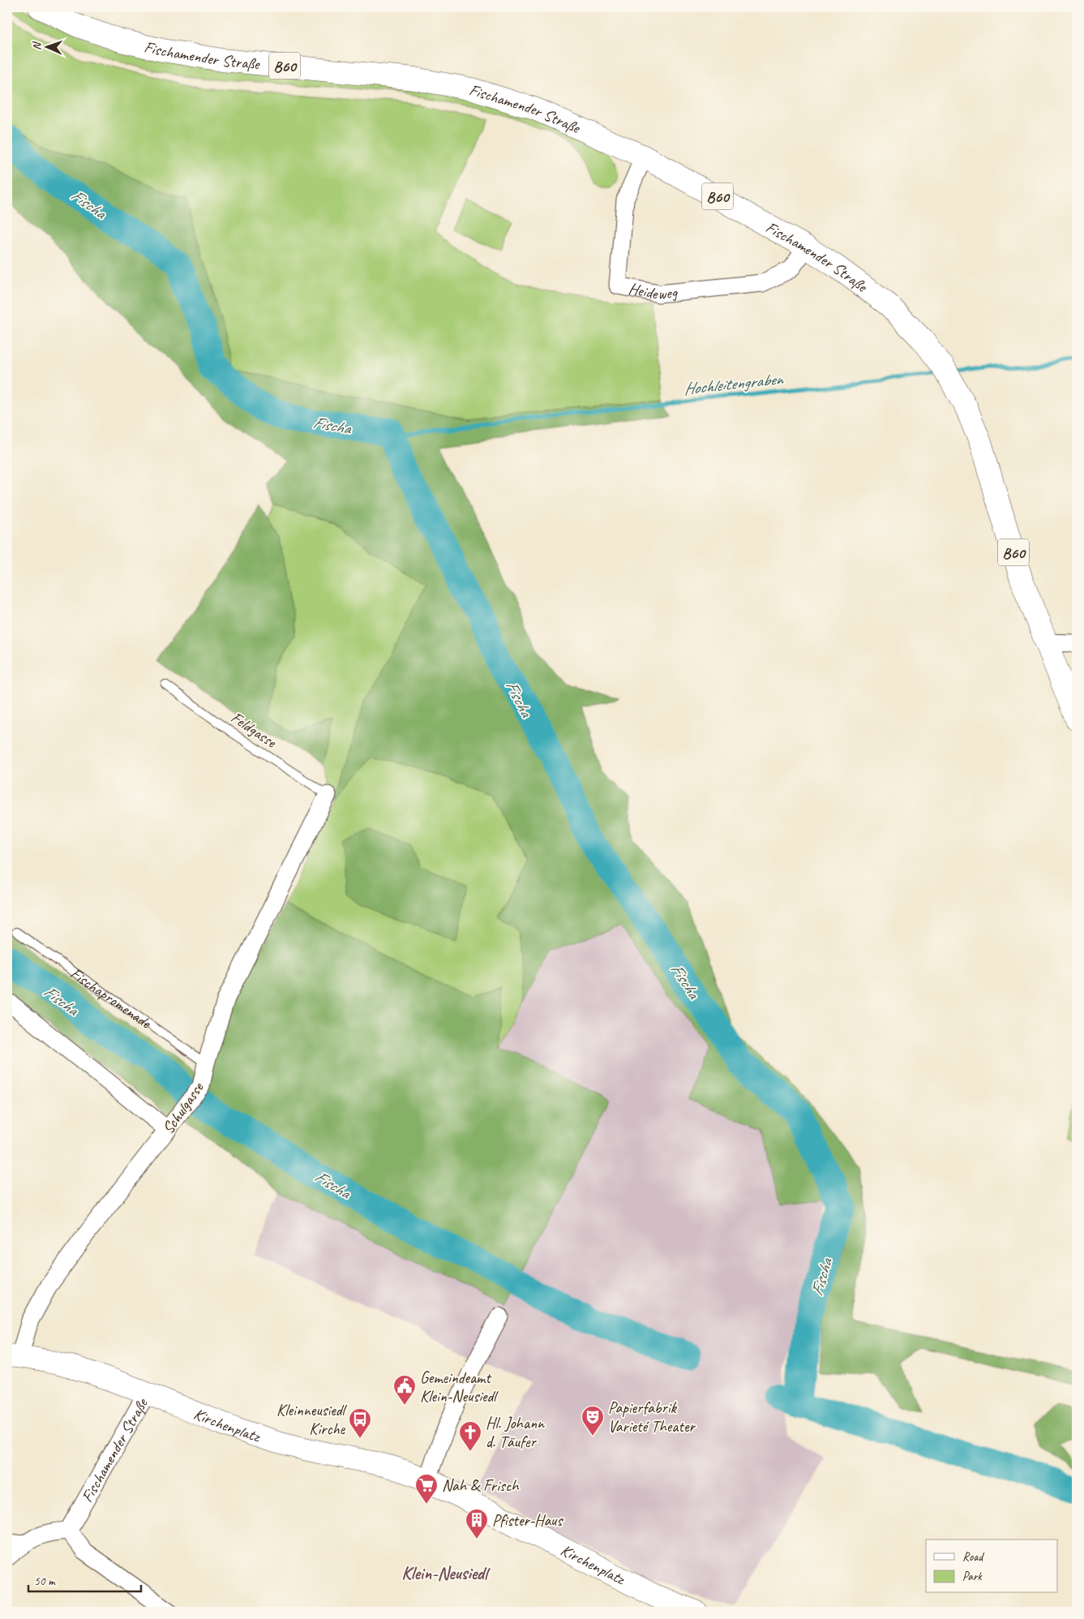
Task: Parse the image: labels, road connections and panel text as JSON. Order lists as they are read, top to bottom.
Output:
{
  "streets": {
    "main road": ["Fischamender Straße", "B60", "Kirchenplatz"],
    "street": ["Heideweg", "Schulgasse"],
    "lane": ["Feldgasse", "Fischapromenade"]
  },
  "crossings": [
    ["Fischamender Straße", "Heideweg"],
    ["Fischamender Straße", "Schulgasse"],
    ["Fischamender Straße", "Kirchenplatz"],
    ["Feldgasse", "Schulgasse"],
    ["Fischapromenade", "Schulgasse"]
  ],
  "districts": ["Klein-Neusiedl"],
  "water": ["Fischa", "Hochleitengraben"],
  "places": {
    "public building": ["Gemeindeamt Klein-Neusiedl"],
    "theatre": ["Papierfabrik Varieté Theater"],
    "bus stop": ["Kleinneusiedl Kirche"],
    "church": ["Hl. Johann d. Täufer"],
    "supermarket": ["Nah & Frisch"],
    "building": ["Pfister-Haus"]
  },
  "legend": ["Road", "Park"],
  "scale_bar": "50 m",
  "north": "left"
}
